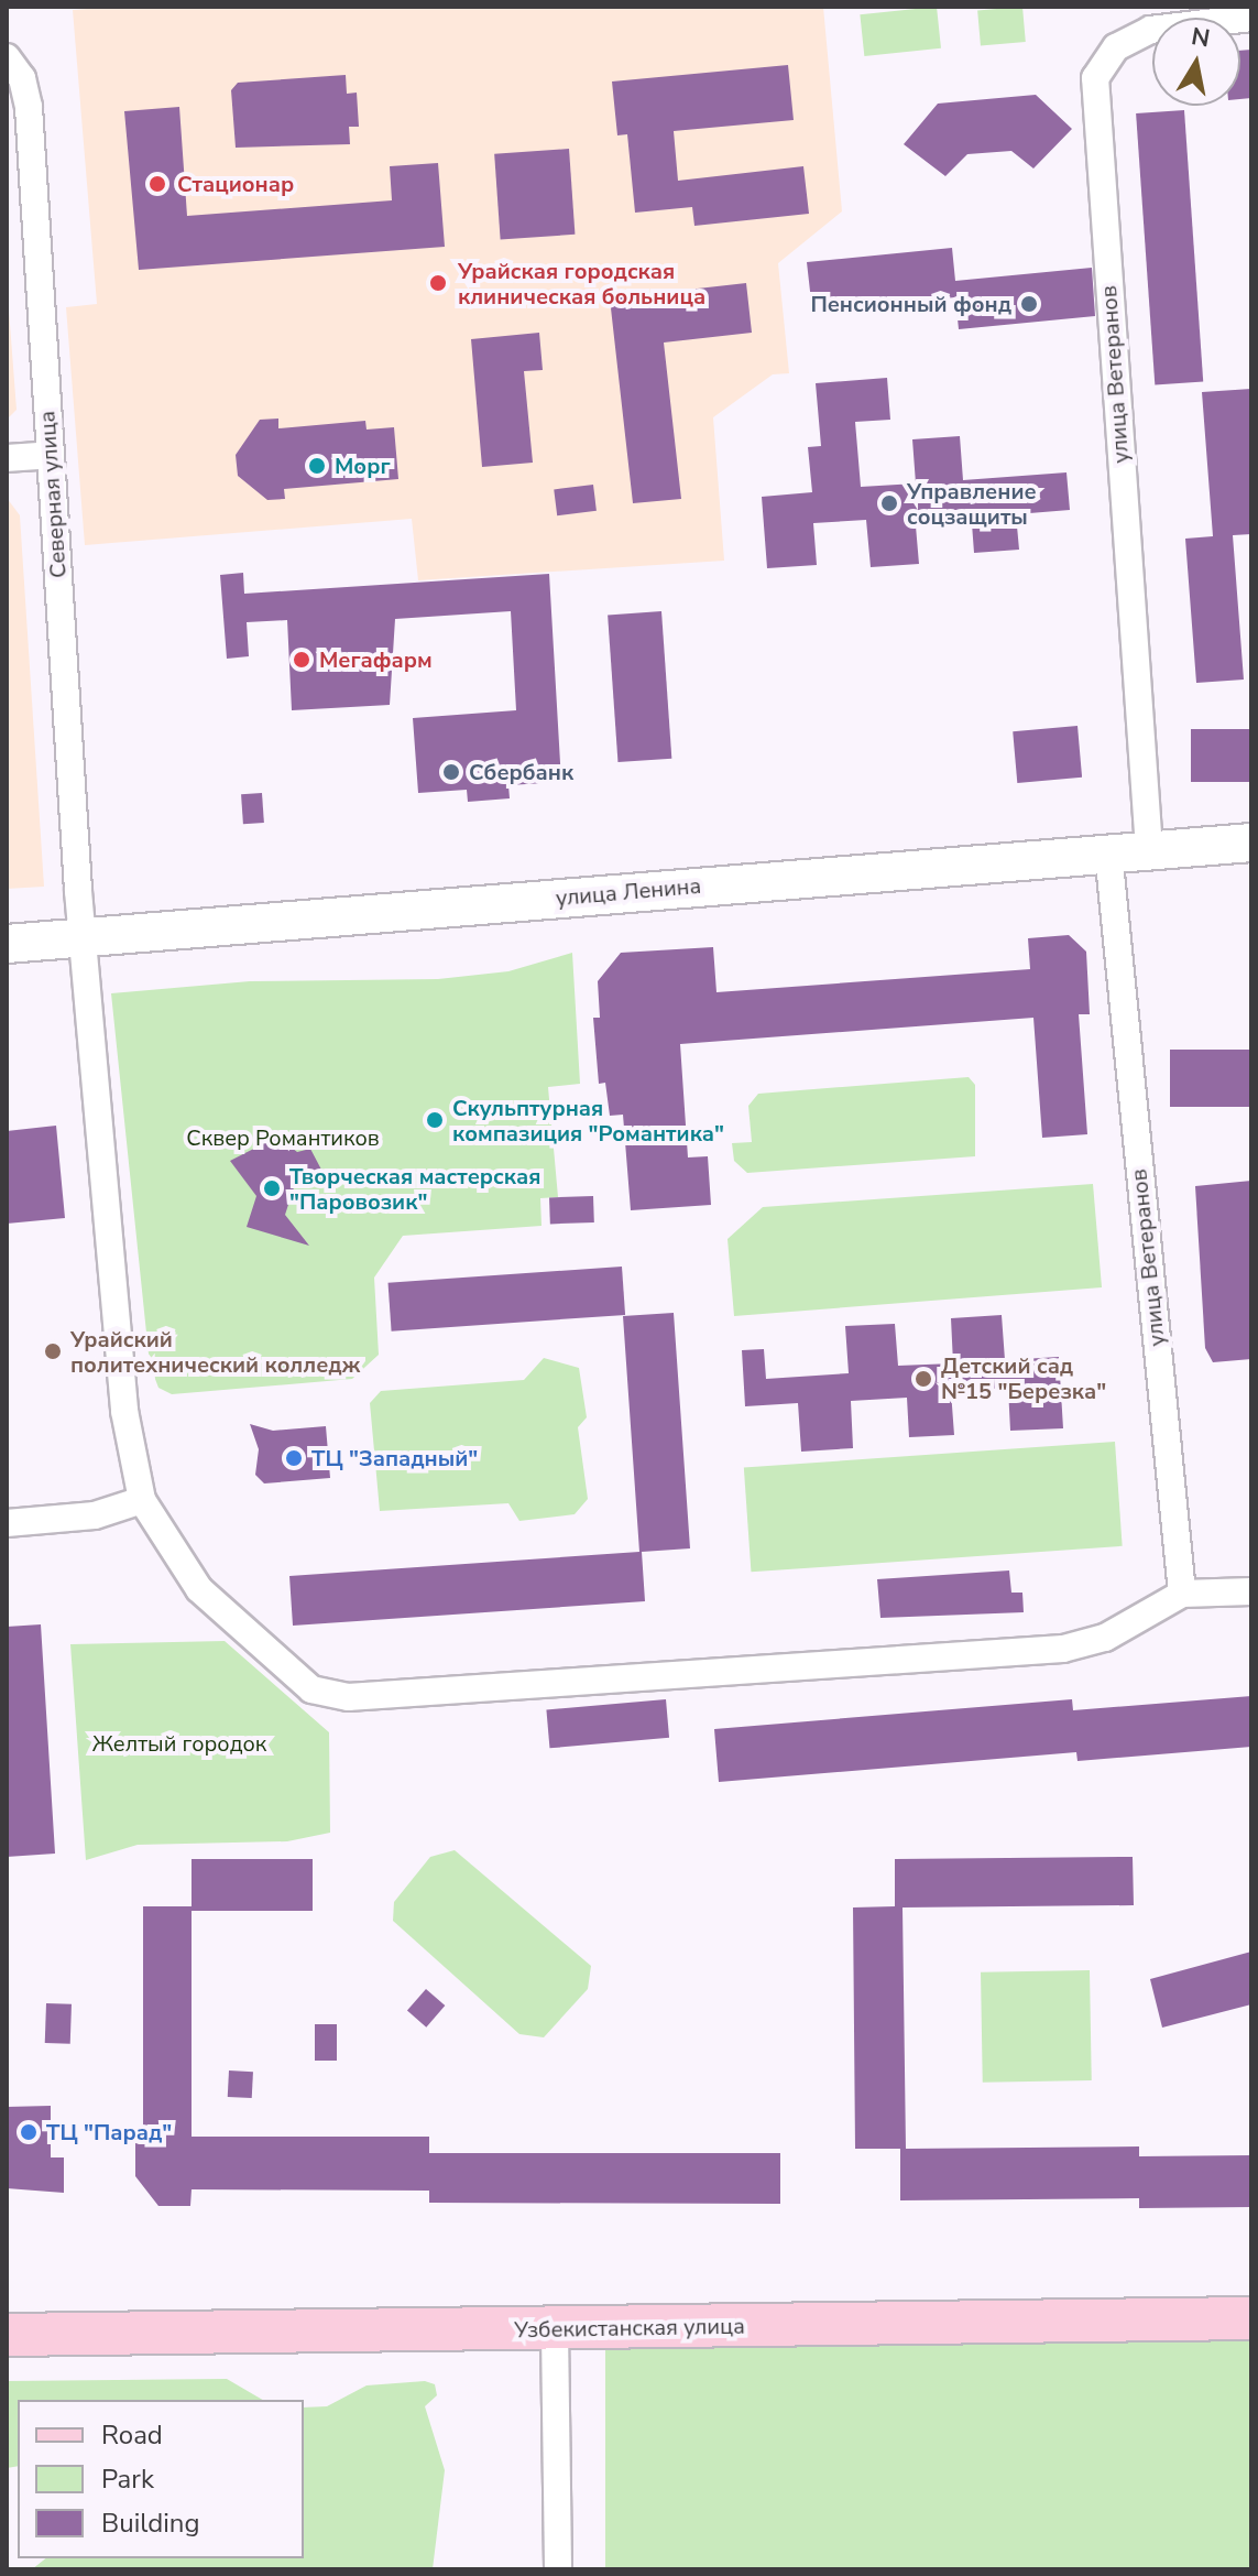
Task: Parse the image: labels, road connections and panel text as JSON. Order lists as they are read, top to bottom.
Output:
{
  "streets": {
    "main road": ["улица Ленина", "Узбекистанская улица"],
    "street": ["улица Ветеранов", "Северная улица"]
  },
  "crossings": [
    ["улица Ветеранов", "Северная улица"],
    ["улица Ветеранов", "улица Ленина"],
    ["Северная улица", "улица Ленина"]
  ],
  "parks": ["Сквер Романтиков", "Желтый городок"],
  "places": [
    "Стационар",
    "Урайская городская клиническая больница",
    "Пенсионный фонд",
    "Морг",
    "Управление соцзащиты",
    "Мегафарм",
    "Сбербанк",
    "Скульптурная компазиция \"Романтика\"",
    "Творческая мастерская \"Паровозик\"",
    "Урайский политехнический колледж",
    "Детский сад №15 \"Березка\"",
    "ТЦ \"Западный\"",
    "ТЦ \"Парад\""
  ],
  "legend": ["Road", "Park", "Building"],
  "north": "top"
}
